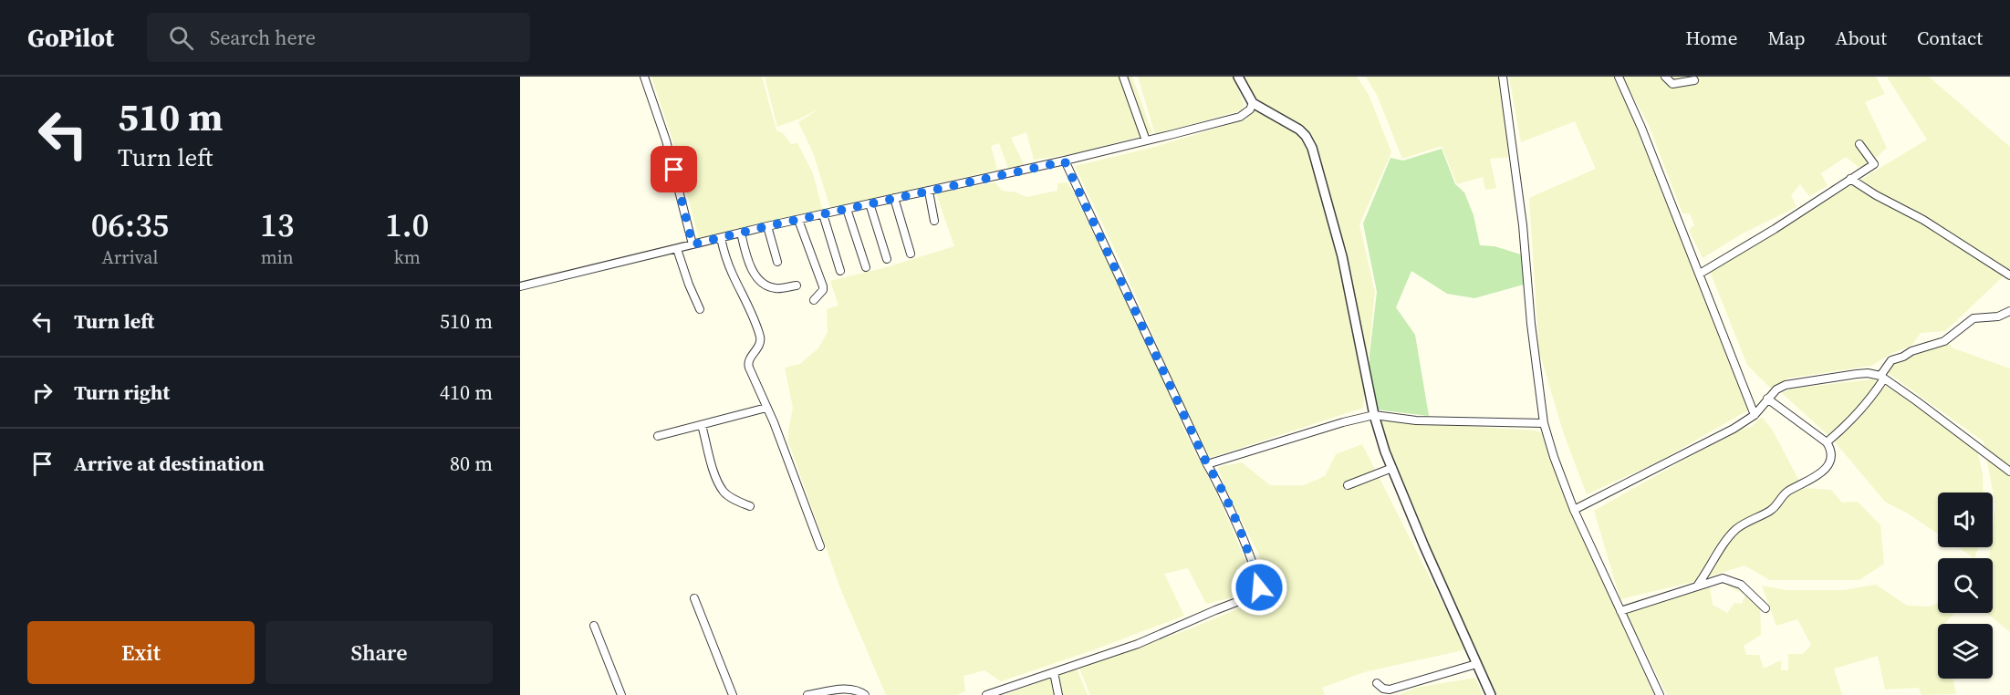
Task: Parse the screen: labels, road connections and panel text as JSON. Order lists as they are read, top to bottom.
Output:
{
  "page": {
    "header": "GoPilot",
    "search": "Search here",
    "nav": [
      "Home",
      "Map",
      "About",
      "Contact"
    ],
    "turn": ["510 m", "Turn left"],
    "eta": [
      "06:35",
      "Arrival",
      "13",
      "min",
      "1.0",
      "km"
    ],
    "list": [
      {
        "name": "Turn left",
        "value": "510 m"
      },
      {
        "name": "Turn right",
        "value": "410 m"
      },
      {
        "name": "Arrive at destination",
        "value": "80 m"
      }
    ],
    "buttons": ["Exit", "Share"]
  }
}
